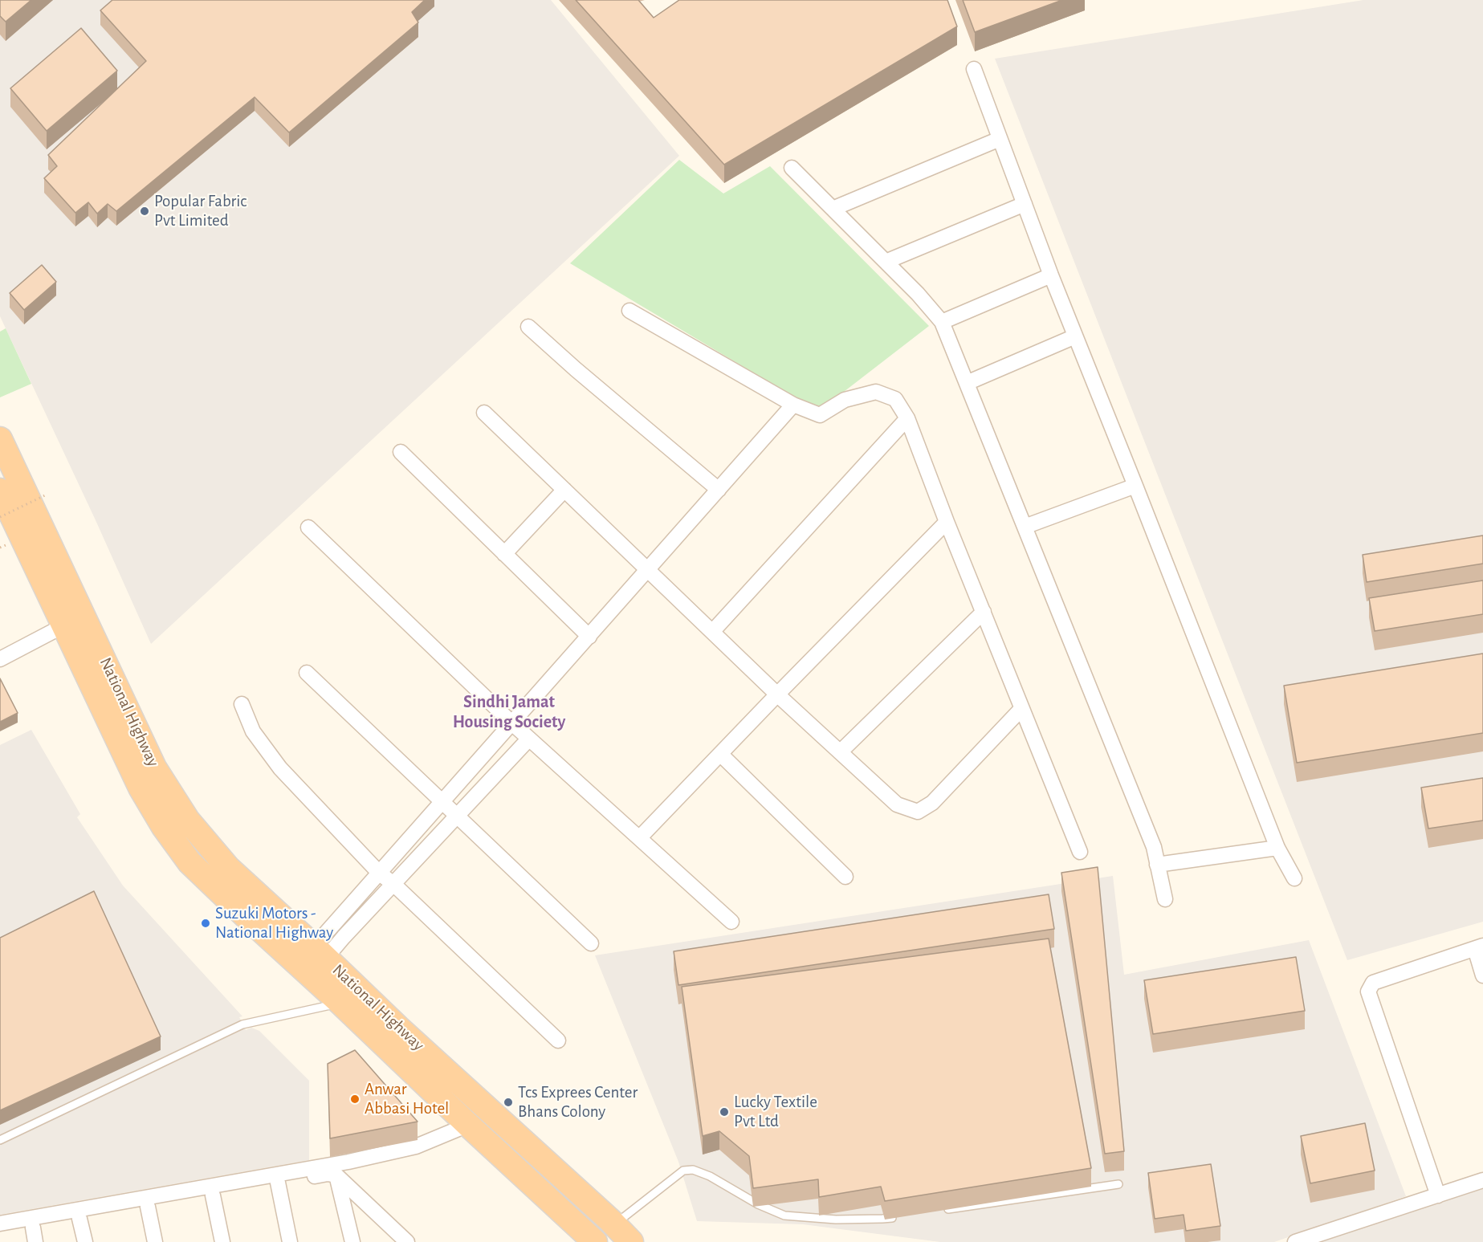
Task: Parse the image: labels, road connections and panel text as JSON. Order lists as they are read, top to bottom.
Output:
{
  "streets": {
    "highway": ["National Highway"]
  },
  "districts": ["Sindhi Jamat Housing Society"],
  "places": [
    "Popular Fabric Pvt Limited",
    "Suzuki Motors - National Highway",
    "Anwar Abbasi Hotel",
    "Tcs Exprees Center Bhans Colony",
    "Lucky Textile Pvt Ltd"
  ]
}
